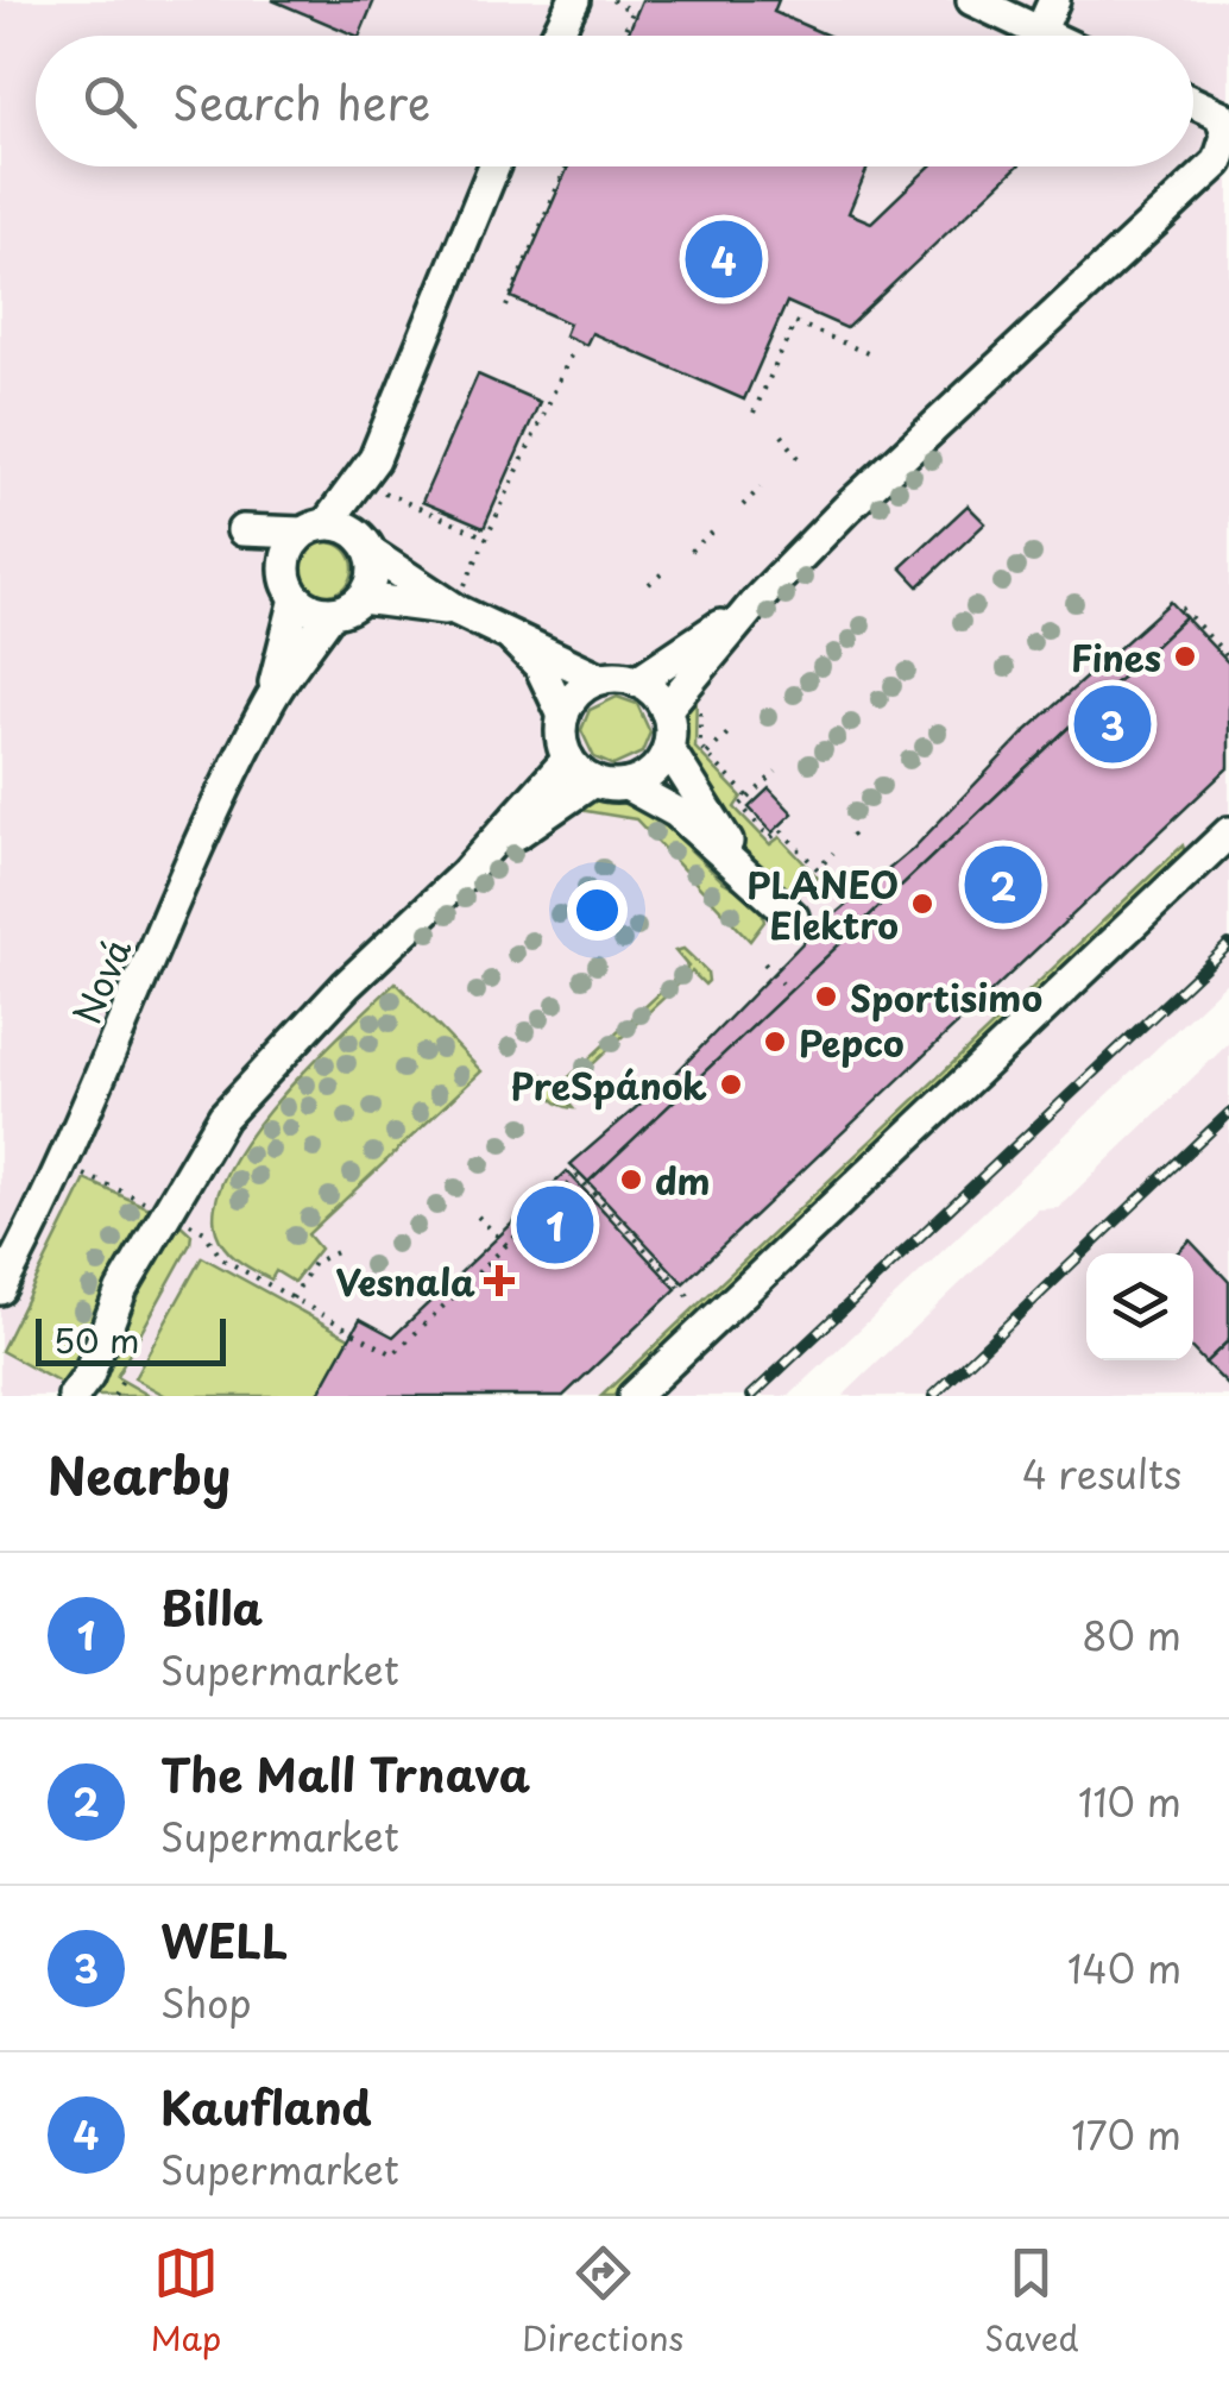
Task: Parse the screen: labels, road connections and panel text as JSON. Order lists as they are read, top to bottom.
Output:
{
  "streets": {
    "street": ["Nová"]
  },
  "places": {
    "other": [
      "Fines",
      "PLANEO Elektro",
      "Sportisimo",
      "Pepco",
      "PreSpánok",
      "dm"
    ],
    "health": ["Vesnala"]
  },
  "scale_bar": "50 m",
  "page": {
    "search": "Search here",
    "pins": [
      "4",
      "3",
      "2",
      "1"
    ],
    "scale": "50 m",
    "heading": ["Nearby", "4 results"],
    "list": [
      {
        "mark": "1",
        "name": "Billa",
        "note": "Supermarket",
        "value": "80 m"
      },
      {
        "mark": "2",
        "name": "The Mall Trnava",
        "note": "Supermarket",
        "value": "110 m"
      },
      {
        "mark": "3",
        "name": "WELL",
        "note": "Shop",
        "value": "140 m"
      },
      {
        "mark": "4",
        "name": "Kaufland",
        "note": "Supermarket",
        "value": "170 m"
      }
    ],
    "nav": ["Map", "Directions", "Saved"]
  }
}
